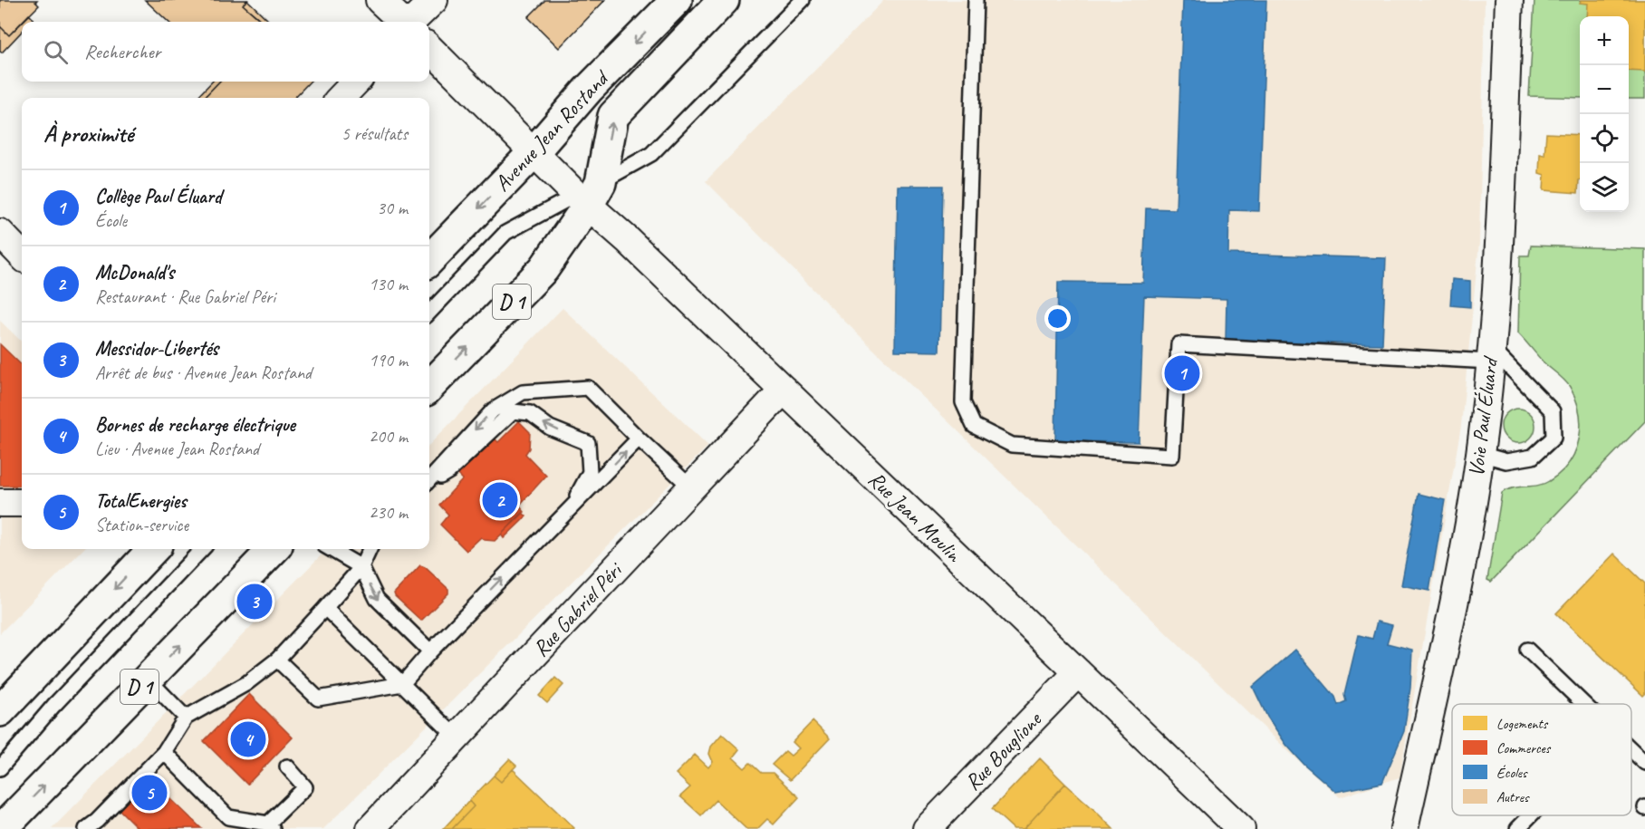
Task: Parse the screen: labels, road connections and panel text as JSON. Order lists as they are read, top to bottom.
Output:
{
  "streets": {
    "main road": ["Avenue Jean Rostand", "D 1"],
    "street": [
      "Voie Paul Éluard",
      "Rue Jean Moulin",
      "Rue Gabriel Péri",
      "Rue Bouglione"
    ]
  },
  "crossings": [
    ["Avenue Jean Rostand", "Rue Jean Moulin"],
    ["Rue Jean Moulin", "Rue Gabriel Péri"],
    ["Rue Jean Moulin", "Rue Bouglione"]
  ],
  "legend": [
    "Logements",
    "Commerces",
    "Écoles",
    "Autres"
  ],
  "page": {
    "map_buttons": ["+", "−"],
    "search": "Rechercher",
    "heading": ["À proximité", "5 résultats"],
    "list": [
      {
        "mark": "1",
        "name": "Collège Paul Éluard",
        "note": "École",
        "value": "30 m"
      },
      {
        "mark": "2",
        "name": "McDonald's",
        "note": "Restaurant · Rue Gabriel Péri",
        "value": "130 m"
      },
      {
        "mark": "3",
        "name": "Messidor-Libertés",
        "note": "Arrêt de bus · Avenue Jean Rostand",
        "value": "190 m"
      },
      {
        "mark": "4",
        "name": "Bornes de recharge électrique",
        "note": "Lieu · Avenue Jean Rostand",
        "value": "200 m"
      },
      {
        "mark": "5",
        "name": "TotalEnergies",
        "note": "Station-service",
        "value": "230 m"
      }
    ],
    "pins": [
      "1",
      "2",
      "3",
      "4",
      "5"
    ]
  }
}
